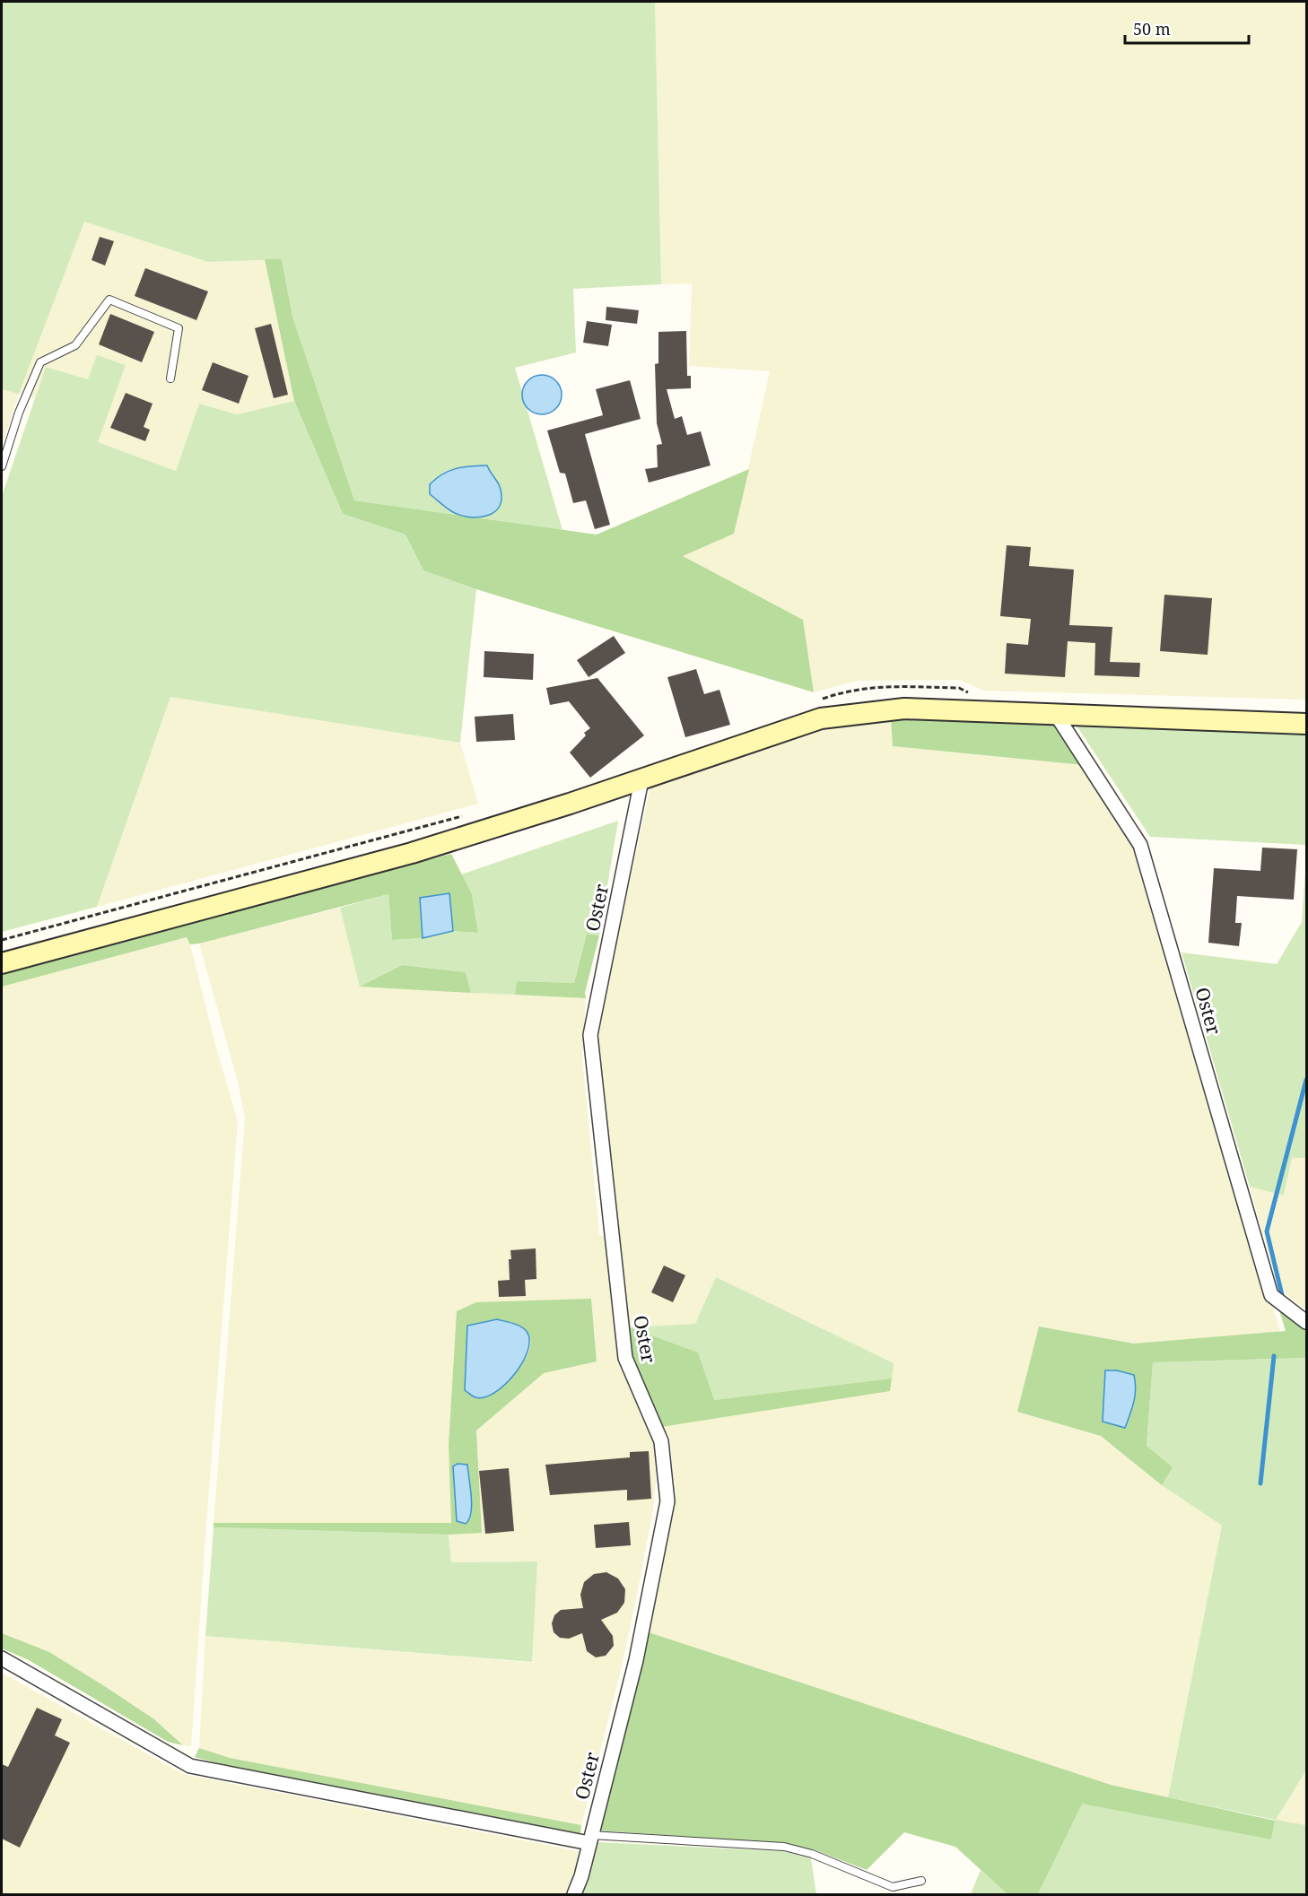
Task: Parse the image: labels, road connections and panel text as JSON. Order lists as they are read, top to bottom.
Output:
{
  "streets": {
    "street": ["Oster"]
  },
  "scale_bar": "50 m"
}
